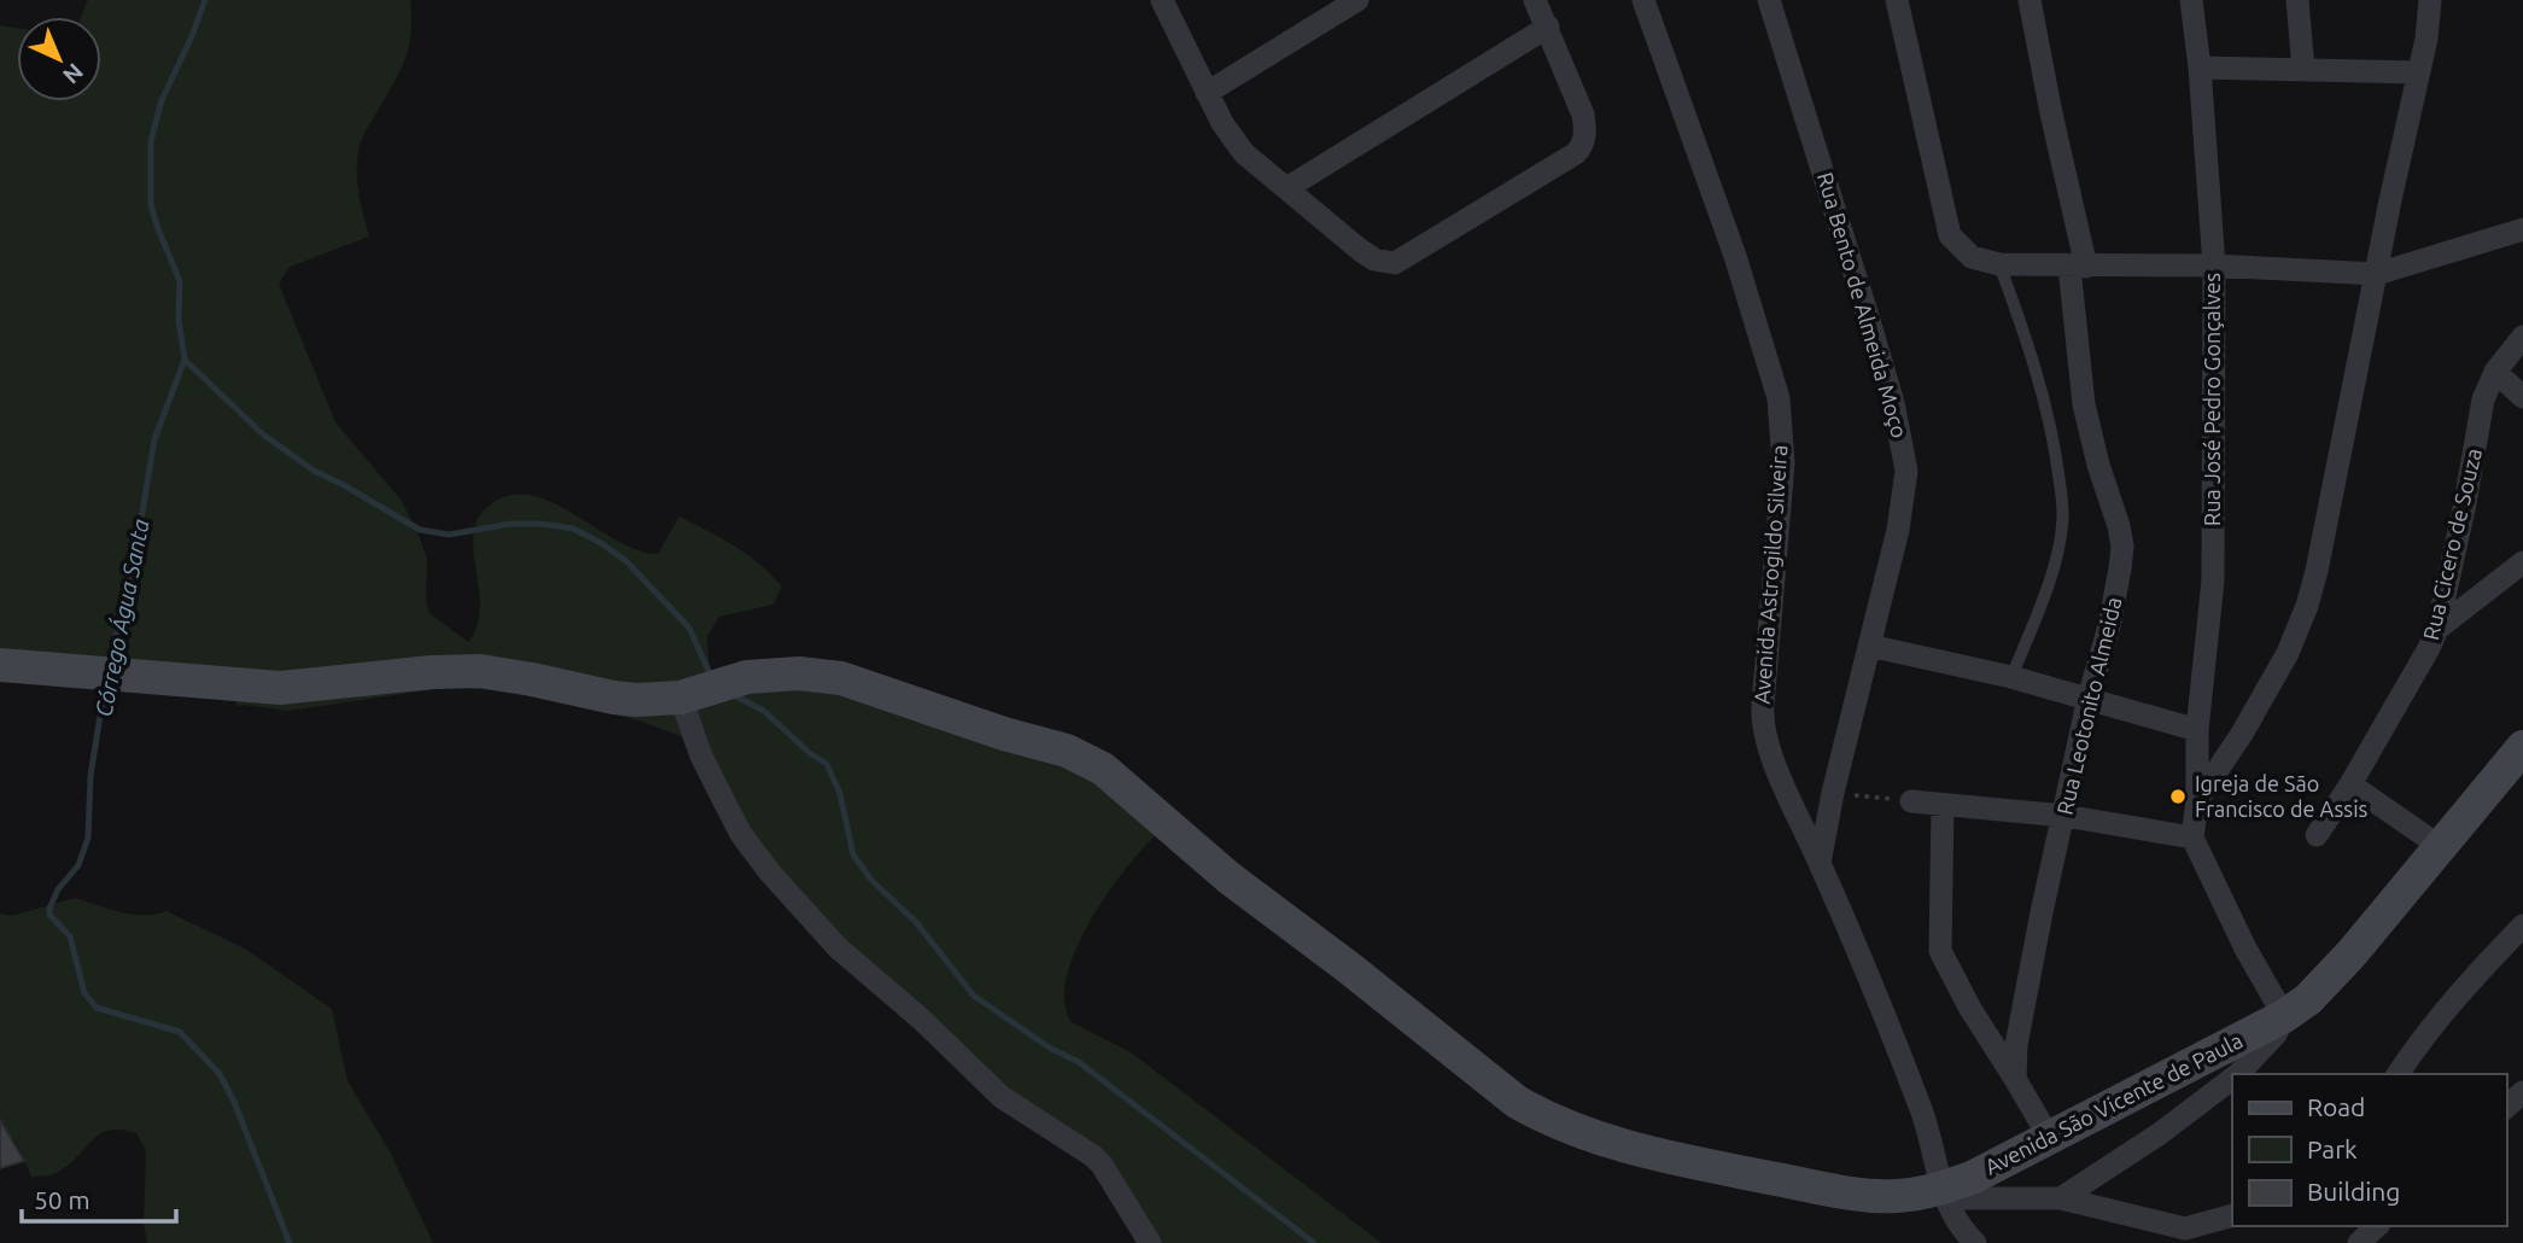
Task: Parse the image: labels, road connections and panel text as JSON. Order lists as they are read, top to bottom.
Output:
{
  "streets": {
    "street": [
      "Rua Bento de Almeida Moço",
      "Rua José Pedro Gonçalves",
      "Rua Cicero de Souza",
      "Avenida Astrogildo Silveira",
      "Rua Leotonito Almeida",
      "Avenida São Vicente de Paula"
    ]
  },
  "crossings": [
    ["Rua Bento de Almeida Moço", "Avenida Astrogildo Silveira"],
    ["Avenida Astrogildo Silveira", "Avenida São Vicente de Paula"]
  ],
  "water": ["Córrego Água Santa"],
  "places": ["Igreja de São Francisco de Assis"],
  "legend": ["Road", "Park", "Building"],
  "scale_bar": "50 m",
  "north": "bottom right"
}
